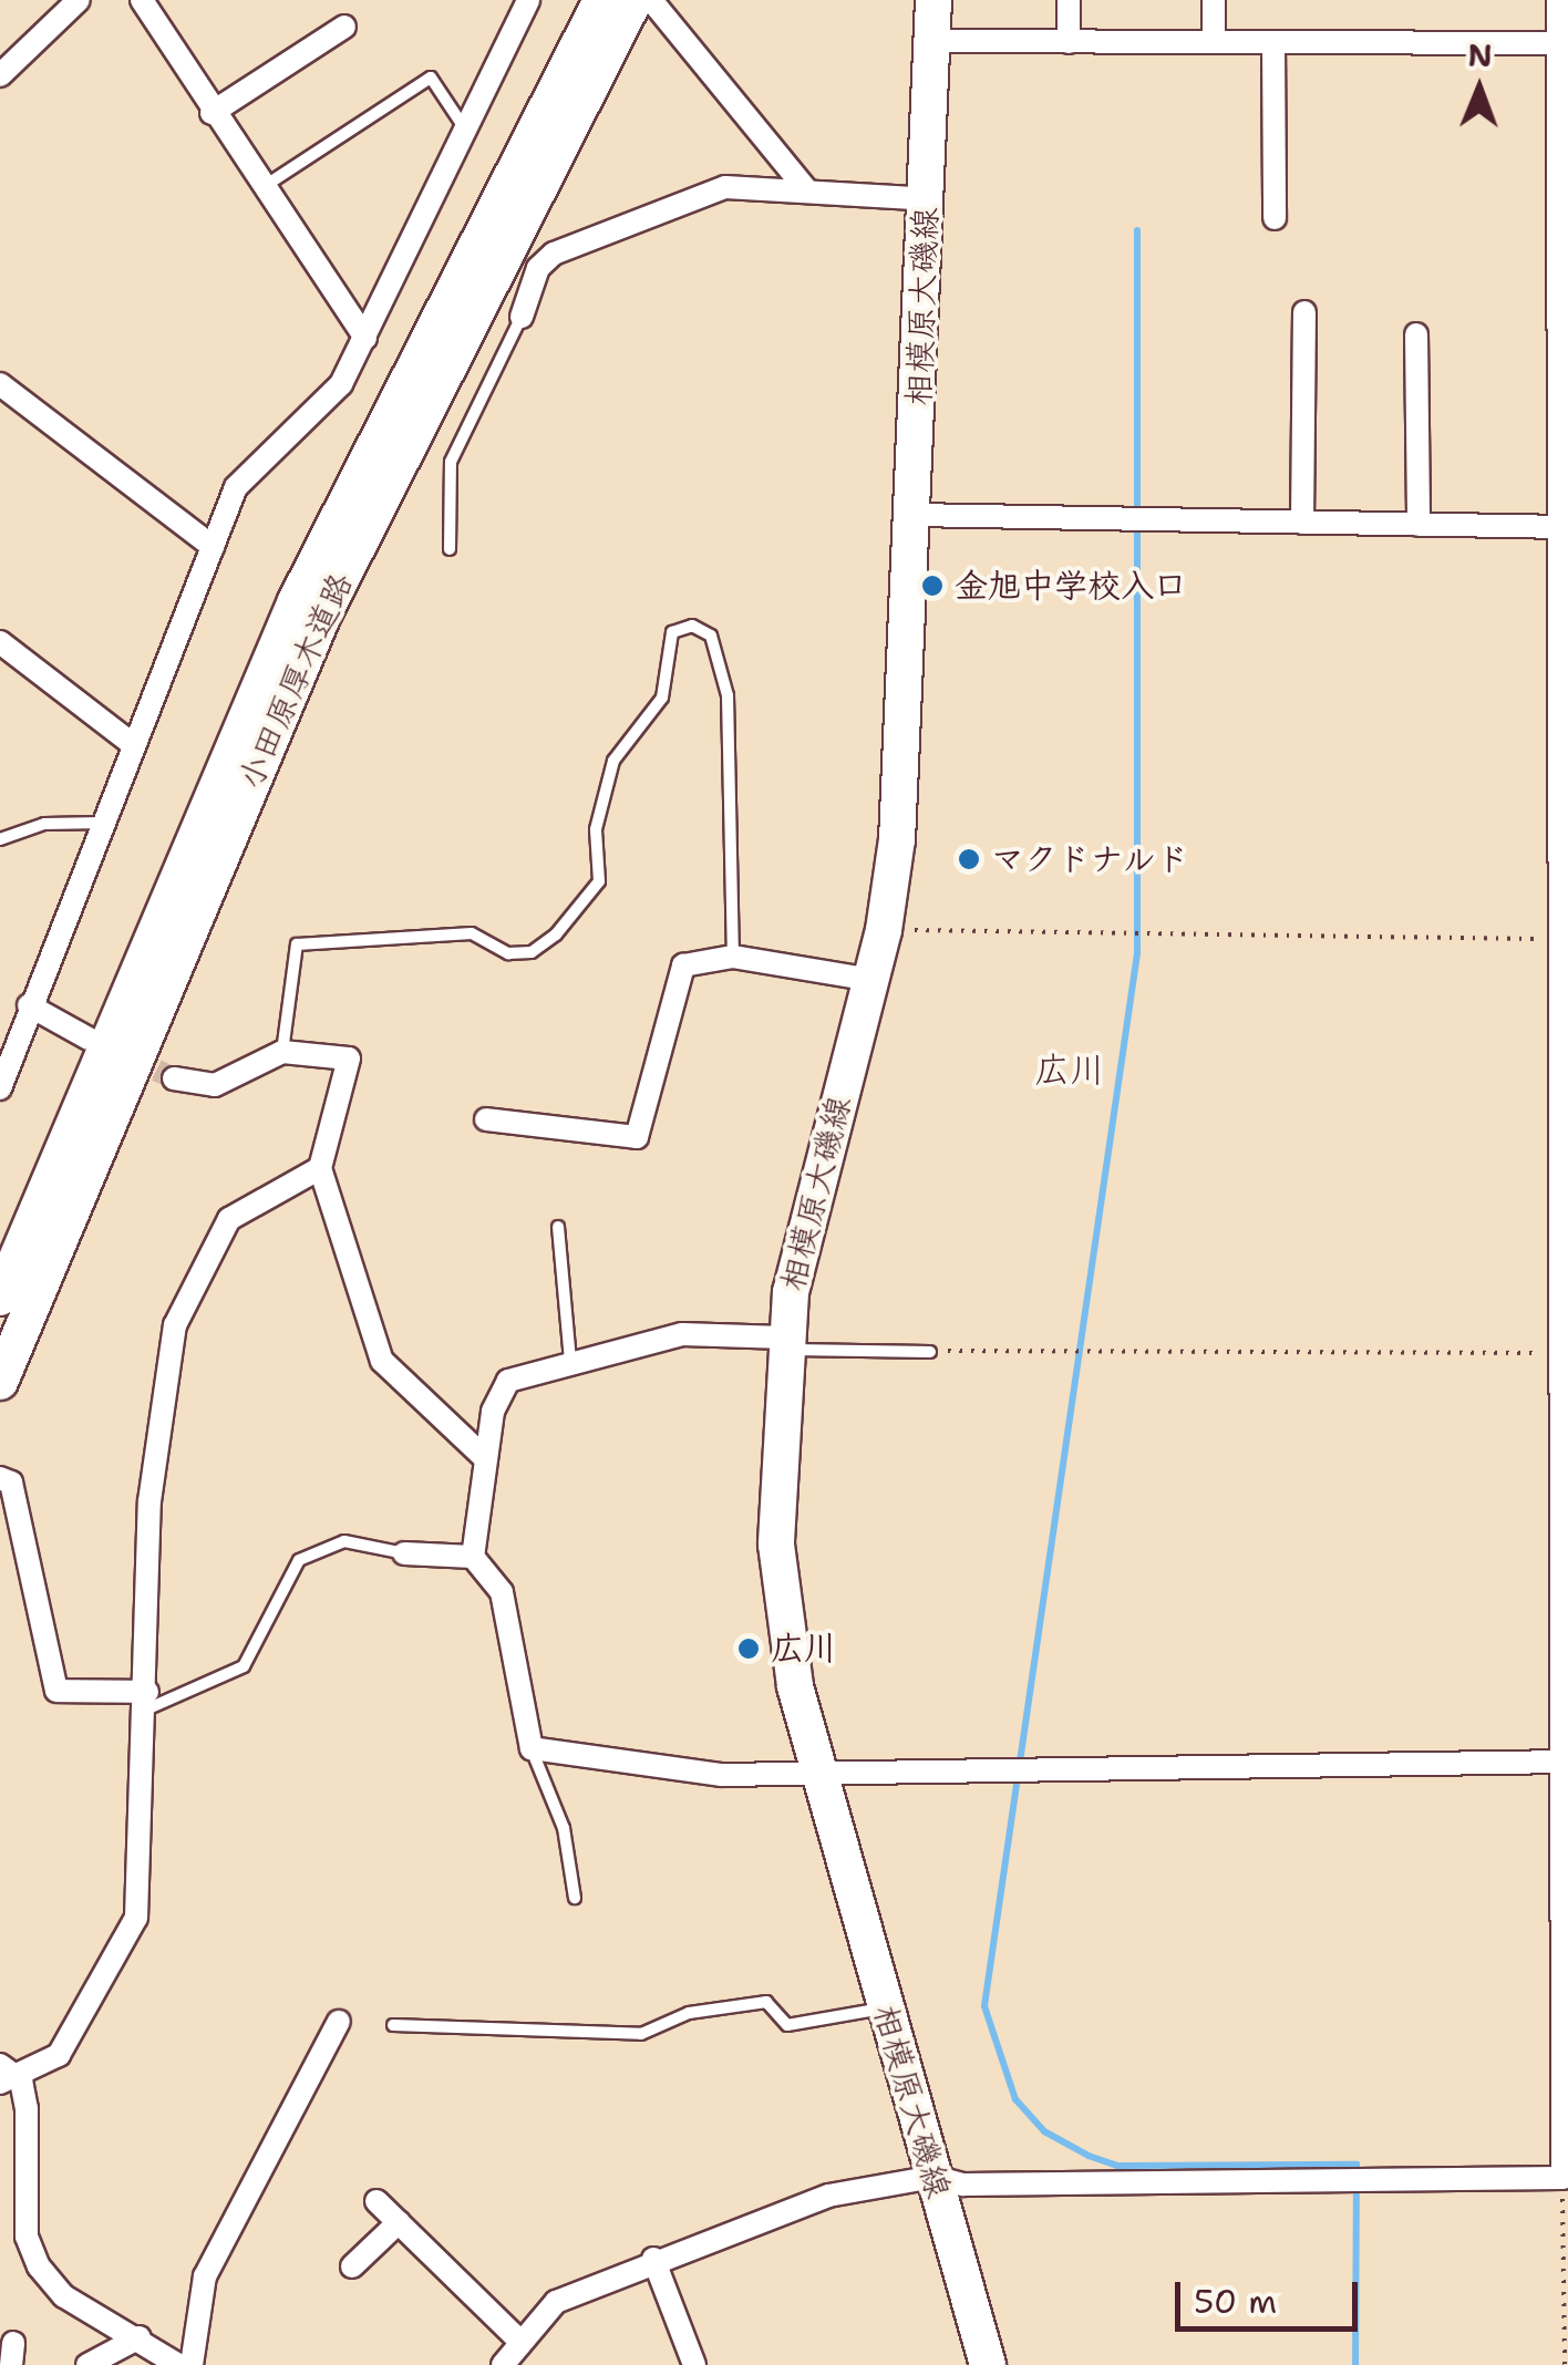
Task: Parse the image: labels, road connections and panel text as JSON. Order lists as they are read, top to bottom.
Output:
{
  "streets": {
    "main road": ["相模原大磯線", "小田原厚木道路"]
  },
  "districts": ["広川"],
  "places": ["金旭中学校入口", "マクドナルド", "広川"],
  "scale_bar": "50 m",
  "north": "top"
}
